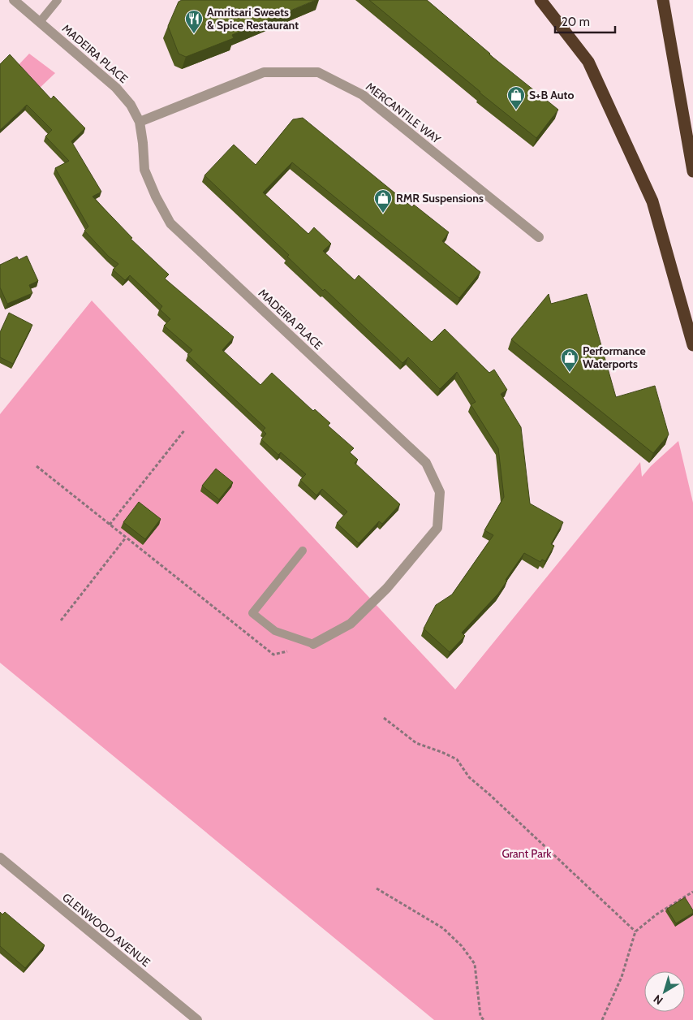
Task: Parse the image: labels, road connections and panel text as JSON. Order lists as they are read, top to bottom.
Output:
{
  "streets": {
    "street": ["MADEIRA PLACE", "MERCANTILE WAY", "GLENWOOD AVENUE"]
  },
  "crossings": [
    ["MADEIRA PLACE", "MERCANTILE WAY"]
  ],
  "parks": ["Grant Park"],
  "places": {
    "restaurant": ["Amritsari Sweets & Spice Restaurant"],
    "shop": ["S+B Auto", "RMR Suspensions", "Performance Waterports"]
  },
  "scale_bar": "20 m",
  "north": "bottom left"
}
